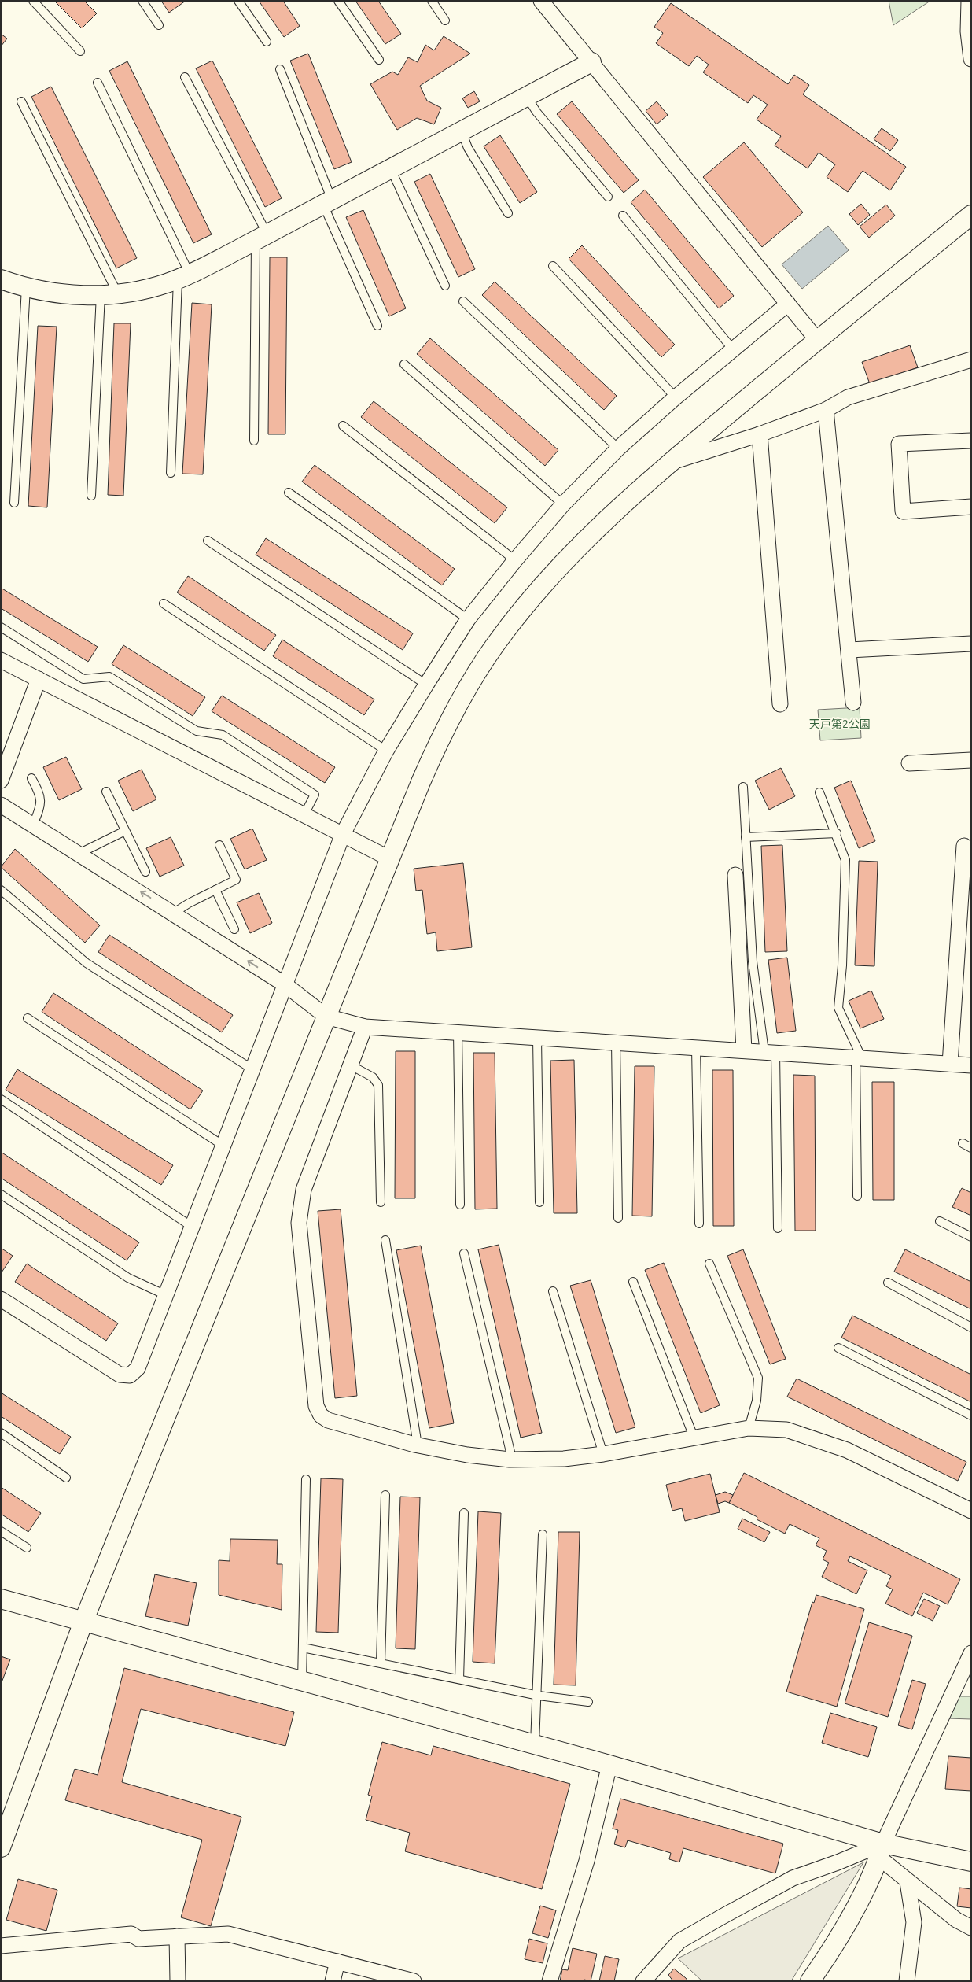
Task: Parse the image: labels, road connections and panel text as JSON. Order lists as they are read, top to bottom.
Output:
{
  "parks": ["天戸第2公園"]
}
